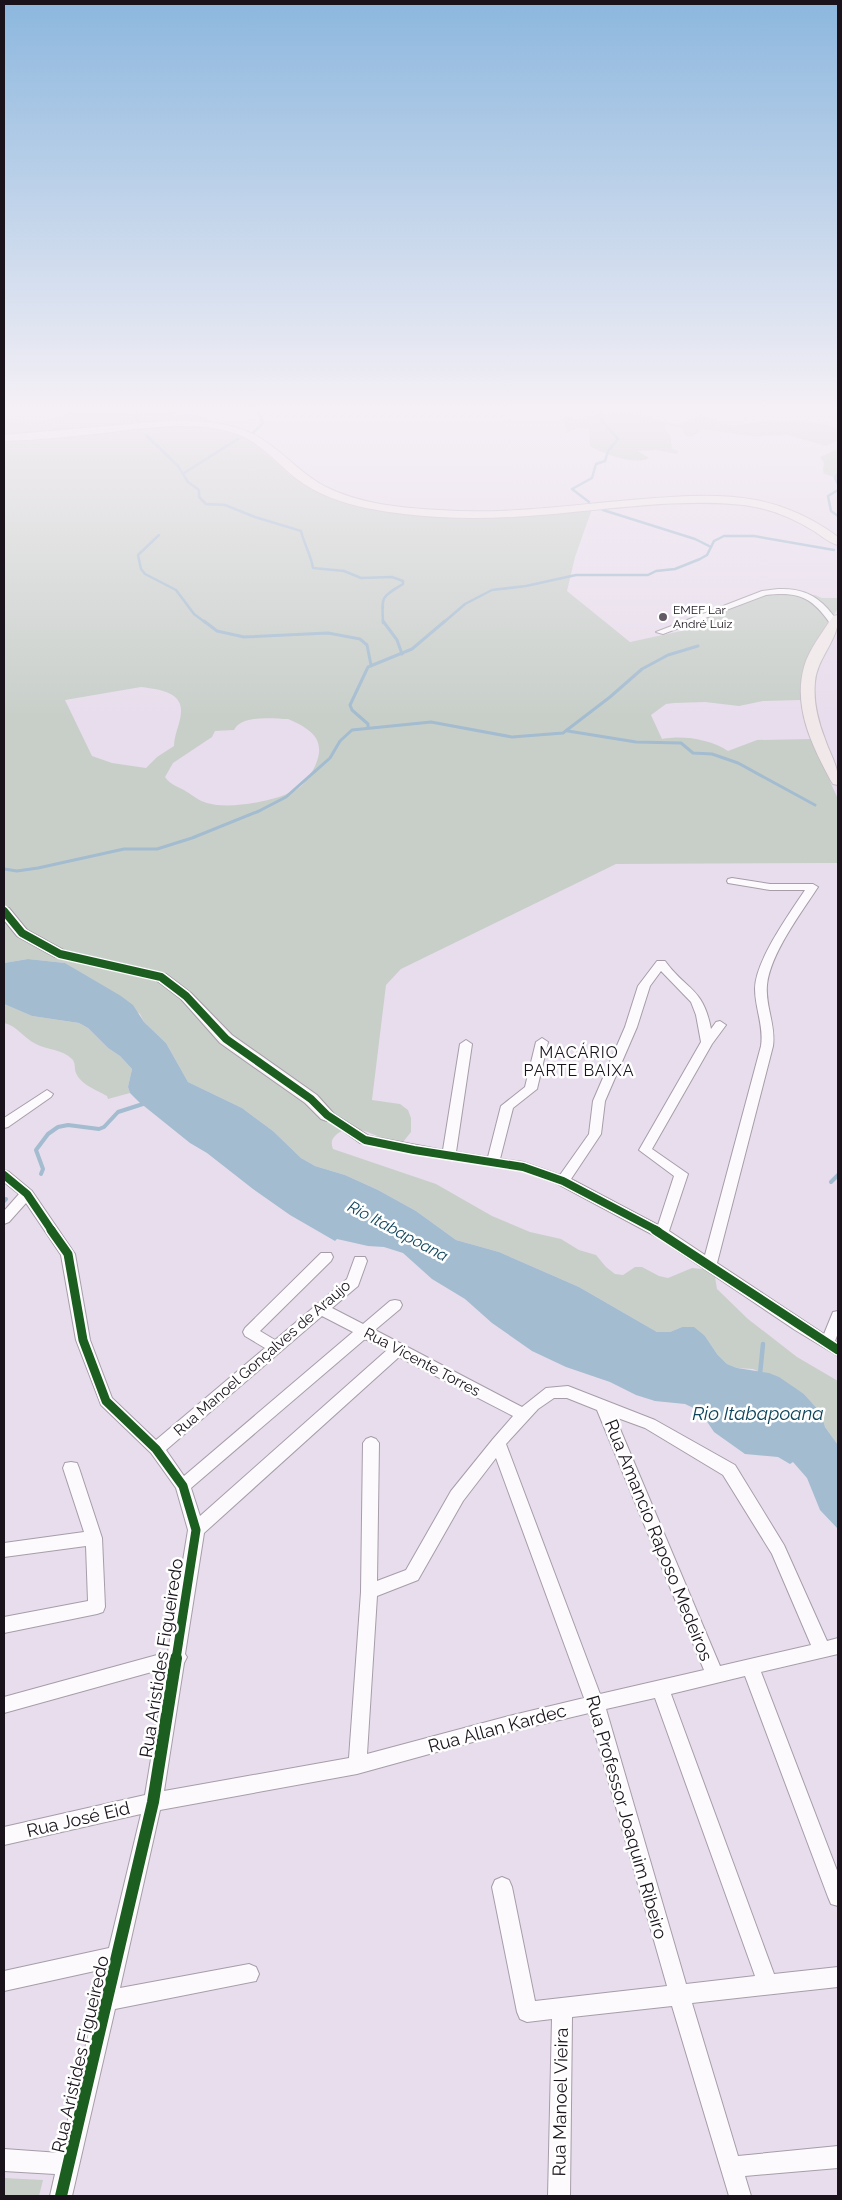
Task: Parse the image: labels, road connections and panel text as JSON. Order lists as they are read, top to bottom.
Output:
{
  "streets": {
    "street": [
      "Rua Manoel Gonçalves de Araujo",
      "Rua Vicente Torres",
      "Rua Amancio Raposo Medeiros",
      "Rua Aristides Figueiredo",
      "Rua Allan Kardec",
      "Rua Professor Joaquim Ribeiro",
      "Rua José Eid",
      "Rua Manoel Vieira"
    ]
  },
  "crossings": [
    ["Rua Manoel Gonçalves de Araujo", "Rua Vicente Torres"],
    ["Rua Manoel Gonçalves de Araujo", "Rua Aristides Figueiredo"],
    ["Rua Amancio Raposo Medeiros", "Rua Allan Kardec"],
    ["Rua Aristides Figueiredo", "Rua Allan Kardec"],
    ["Rua Aristides Figueiredo", "Rua José Eid"],
    ["Rua Allan Kardec", "Rua Professor Joaquim Ribeiro"],
    ["Rua Allan Kardec", "Rua José Eid"]
  ],
  "districts": ["MACÁRIO PARTE BAIXA"],
  "water": ["Rio Itabapoana"],
  "places": ["EMEF Lar André Luiz"]
}
